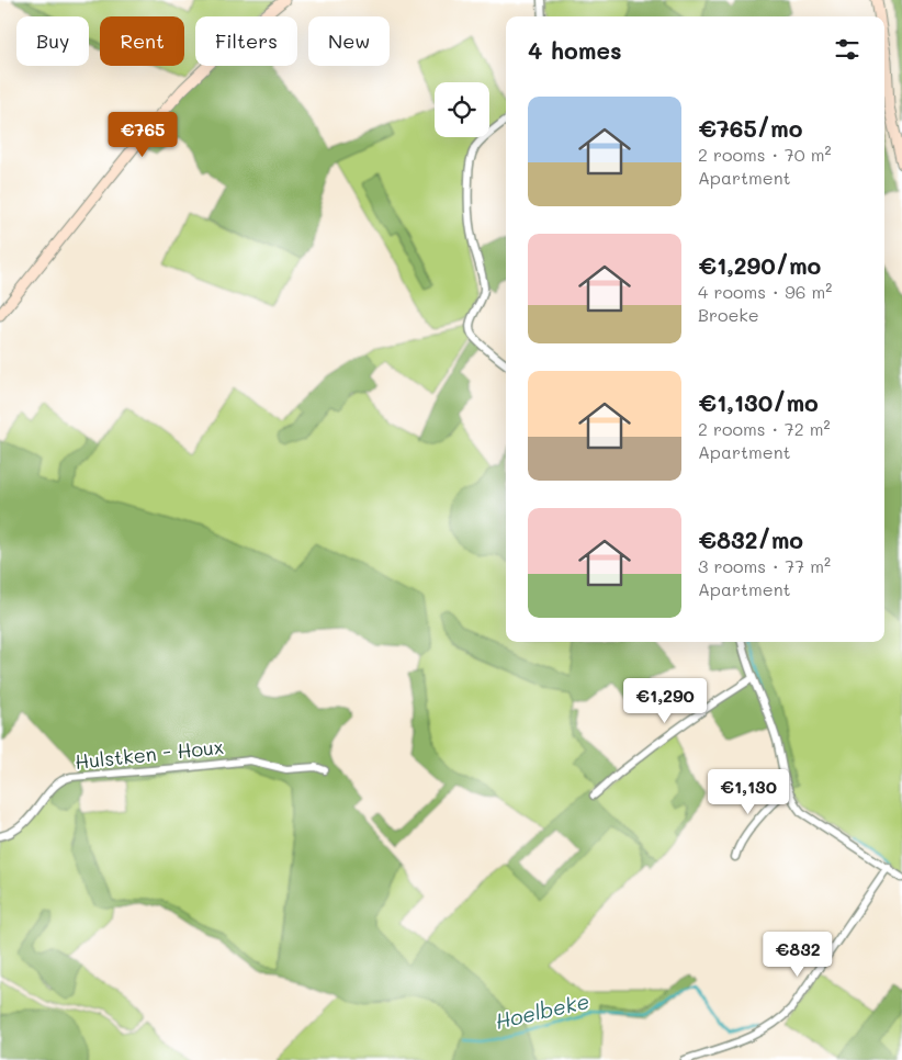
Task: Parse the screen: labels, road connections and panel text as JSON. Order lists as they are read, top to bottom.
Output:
{
  "streets": {
    "street": ["Hulstken - Houx"]
  },
  "water": ["Hoelbeke"],
  "page": {
    "chip": [
      "Buy",
      "Rent",
      "Filters",
      "New"
    ],
    "heading": "4 homes",
    "list": [
      {
        "name": "€765/mo",
        "note": "2 rooms · 70 m² · Apartment"
      },
      {
        "name": "€1,290/mo",
        "note": "4 rooms · 96 m² · Broeke"
      },
      {
        "name": "€1,130/mo",
        "note": "2 rooms · 72 m² · Apartment"
      },
      {
        "name": "€832/mo",
        "note": "3 rooms · 77 m² · Apartment"
      }
    ],
    "price": [
      "€765",
      "€1,290",
      "€1,130",
      "€832"
    ]
  }
}
